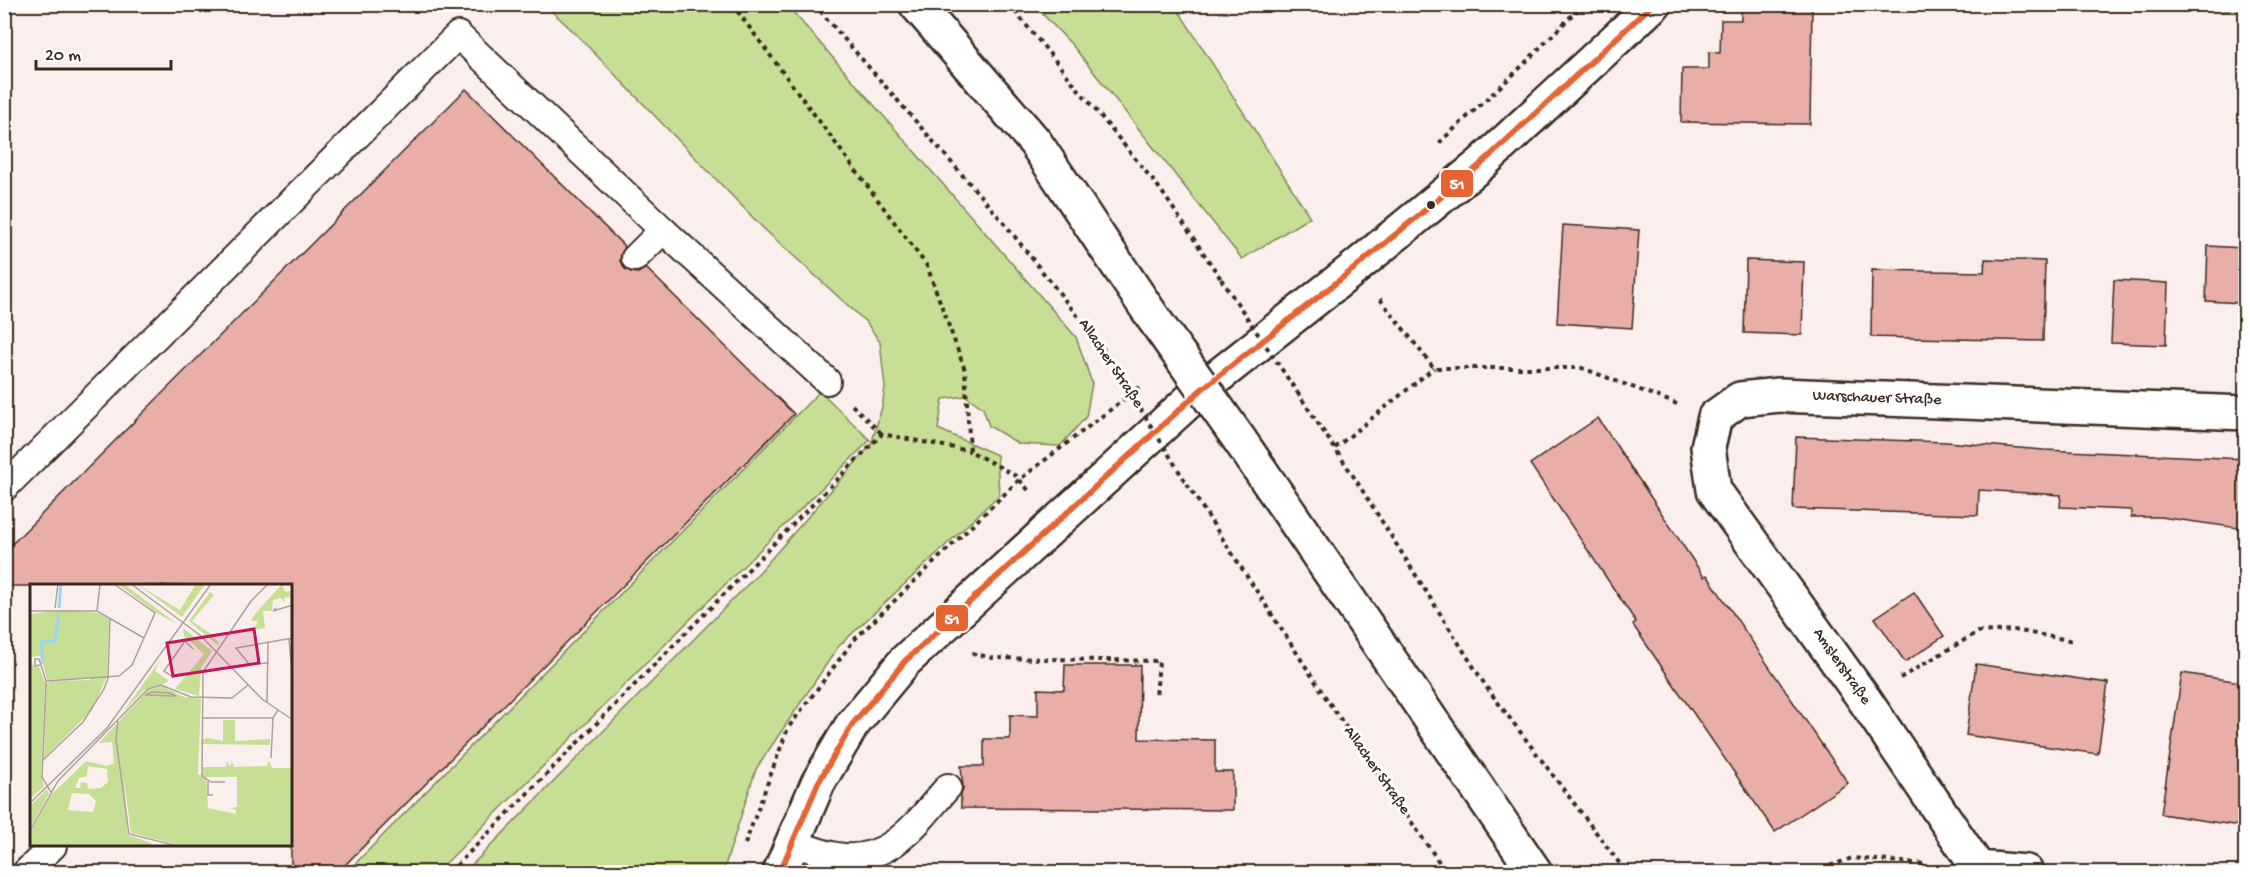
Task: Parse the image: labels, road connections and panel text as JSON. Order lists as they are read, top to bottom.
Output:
{
  "streets": {
    "street": ["Warschauer Straße", "Amslerstraße"],
    "path": ["Allacher Straße"]
  },
  "crossings": [
    ["Warschauer Straße", "Amslerstraße"]
  ],
  "lines": ["transit line 51"],
  "scale_bar": "20 m"
}
